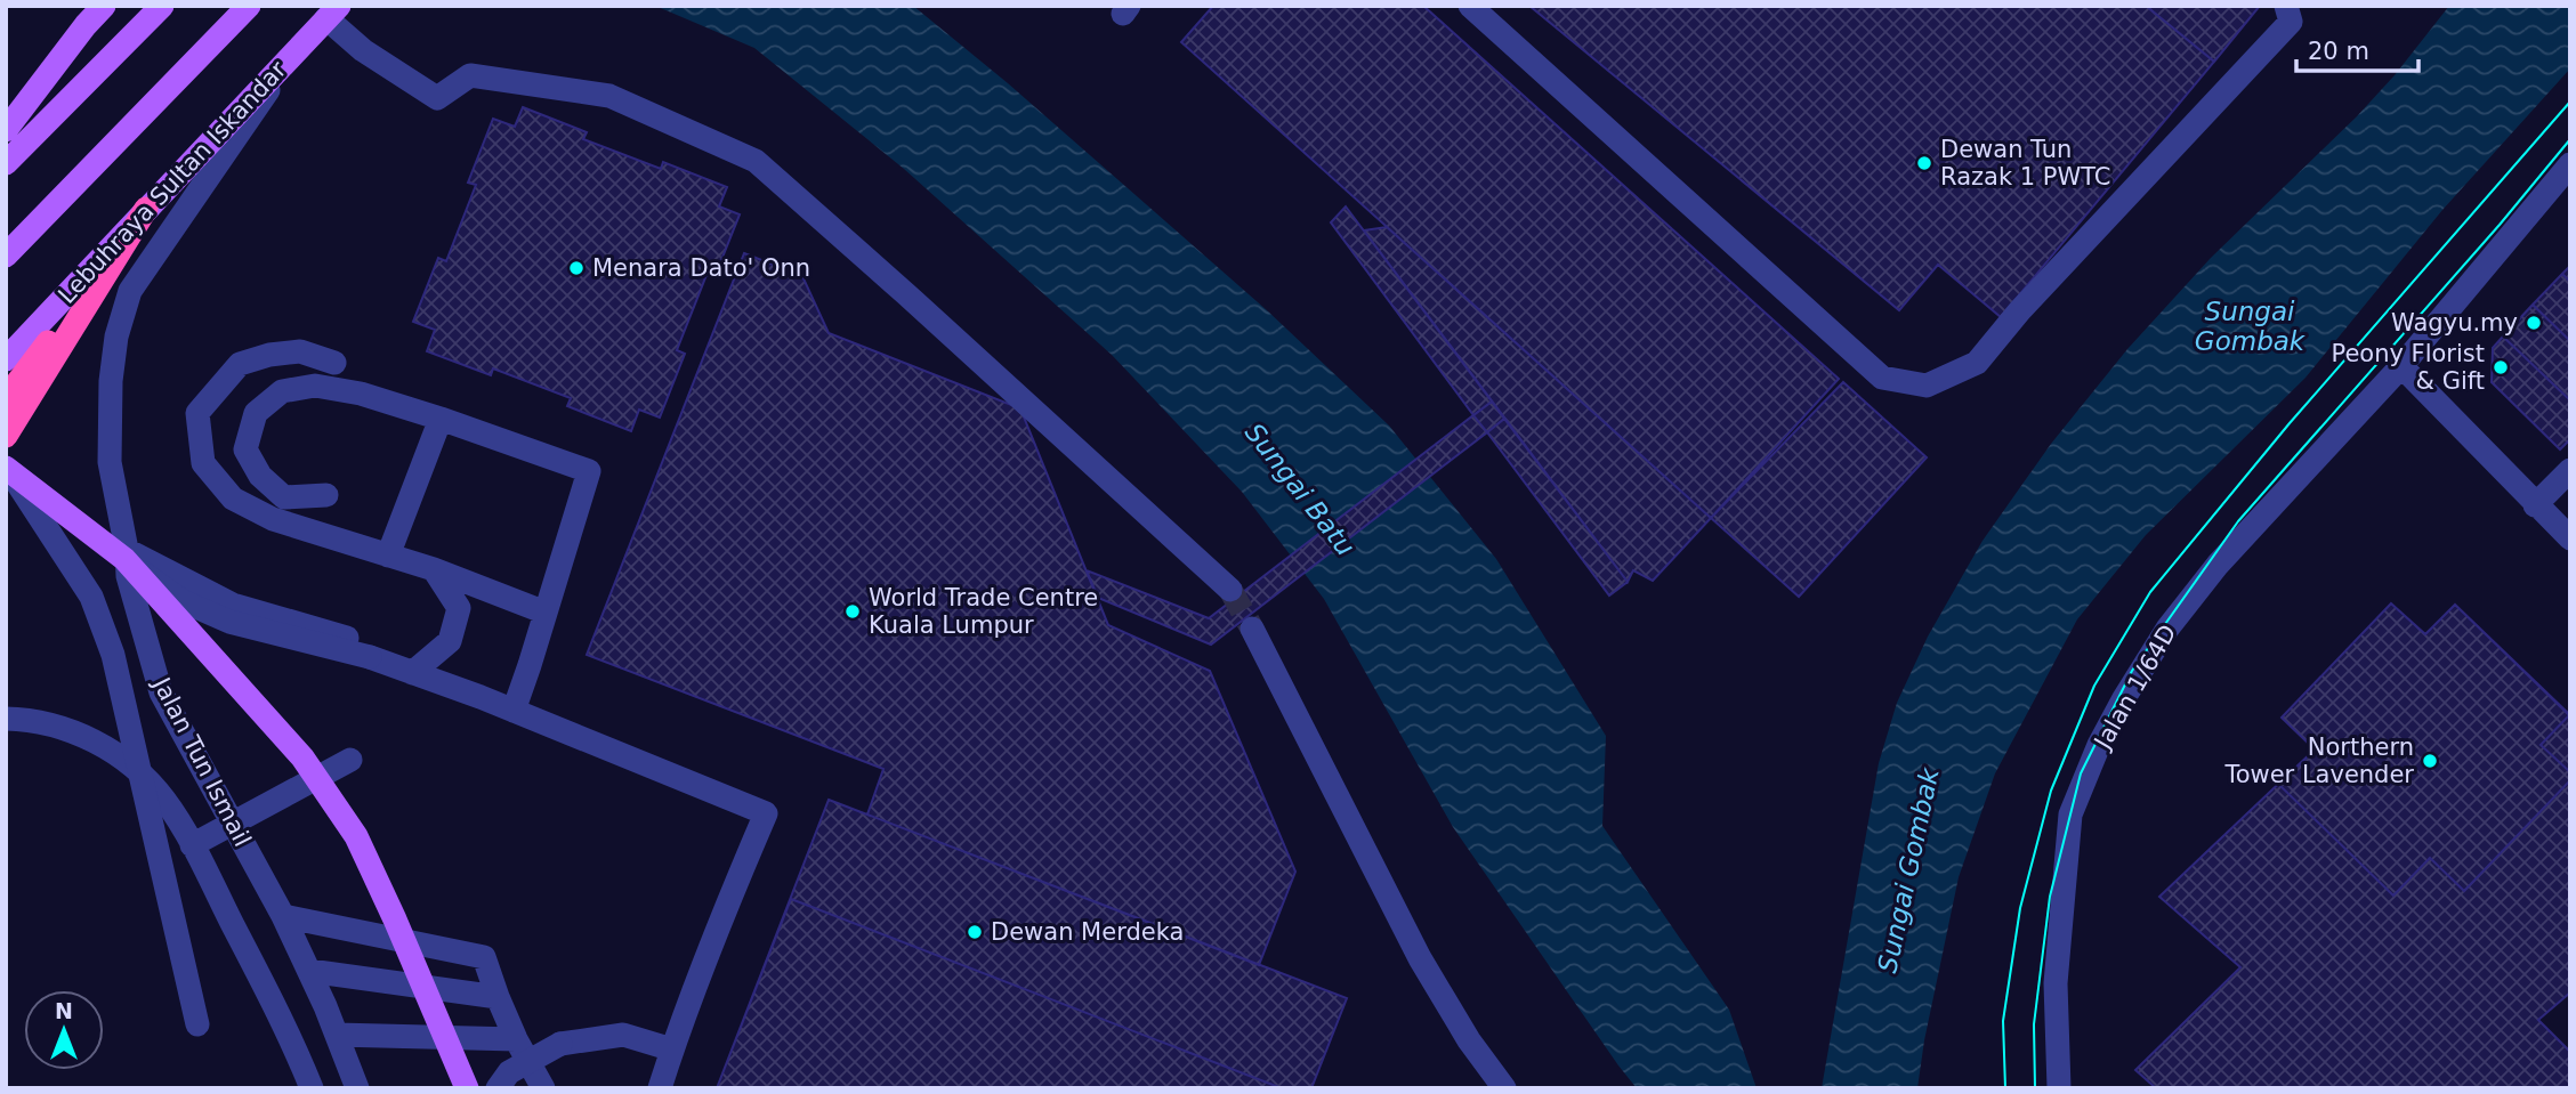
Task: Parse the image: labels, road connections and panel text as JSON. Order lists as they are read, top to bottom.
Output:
{
  "streets": {
    "main road": ["Lebuhraya Sultan Iskandar"],
    "street": ["Jalan 1/64D", "Jalan Tun Ismail"]
  },
  "crossings": [
    ["Lebuhraya Sultan Iskandar", "Jalan Tun Ismail"]
  ],
  "water": ["Sungai Gombak", "Sungai Batu"],
  "places": [
    "Dewan Tun Razak 1 PWTC",
    "Menara Dato' Onn",
    "Wagyu.my",
    "Peony Florist & Gift",
    "World Trade Centre Kuala Lumpur",
    "Northern Tower Lavender",
    "Dewan Merdeka"
  ],
  "scale_bar": "20 m",
  "north": "top"
}
